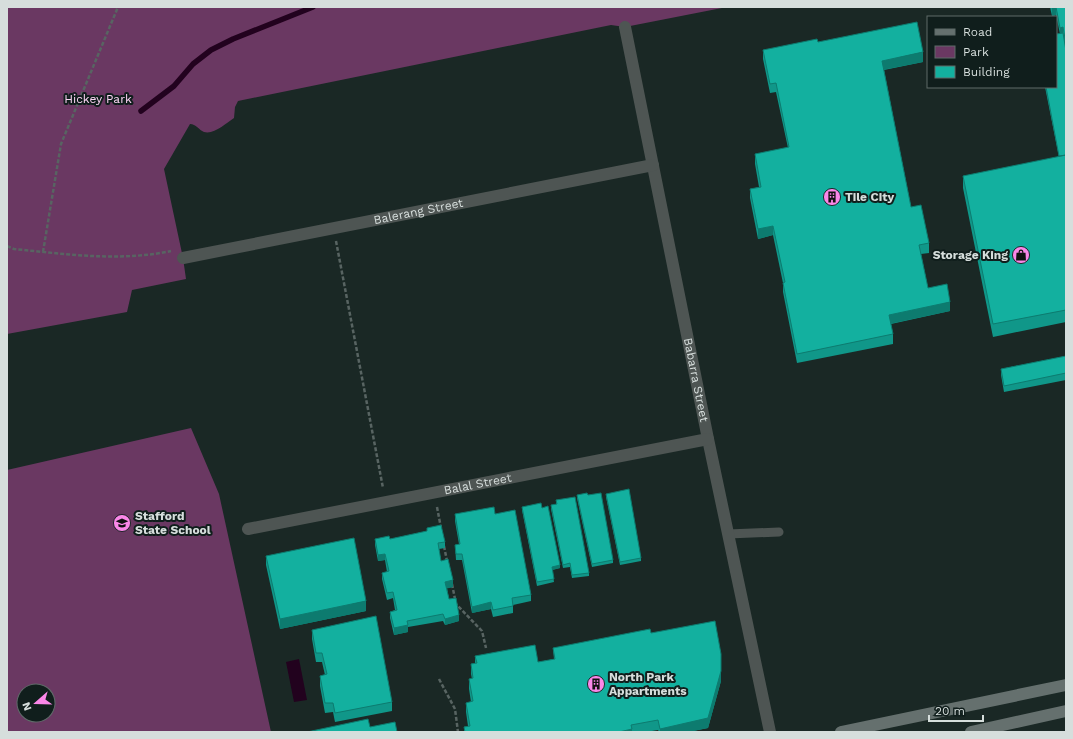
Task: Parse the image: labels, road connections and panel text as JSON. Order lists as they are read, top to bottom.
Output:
{
  "streets": {
    "street": ["Balerang Street", "Babarra Street", "Balal Street"]
  },
  "crossings": [
    ["Balerang Street", "Babarra Street"],
    ["Babarra Street", "Balal Street"]
  ],
  "parks": ["Hickey Park"],
  "places": {
    "building": ["Tile City", "North Park Appartments"],
    "shop": ["Storage King"],
    "school or university": ["Stafford State School"]
  },
  "legend": ["Road", "Park", "Building"],
  "scale_bar": "20 m",
  "north": "left"
}
